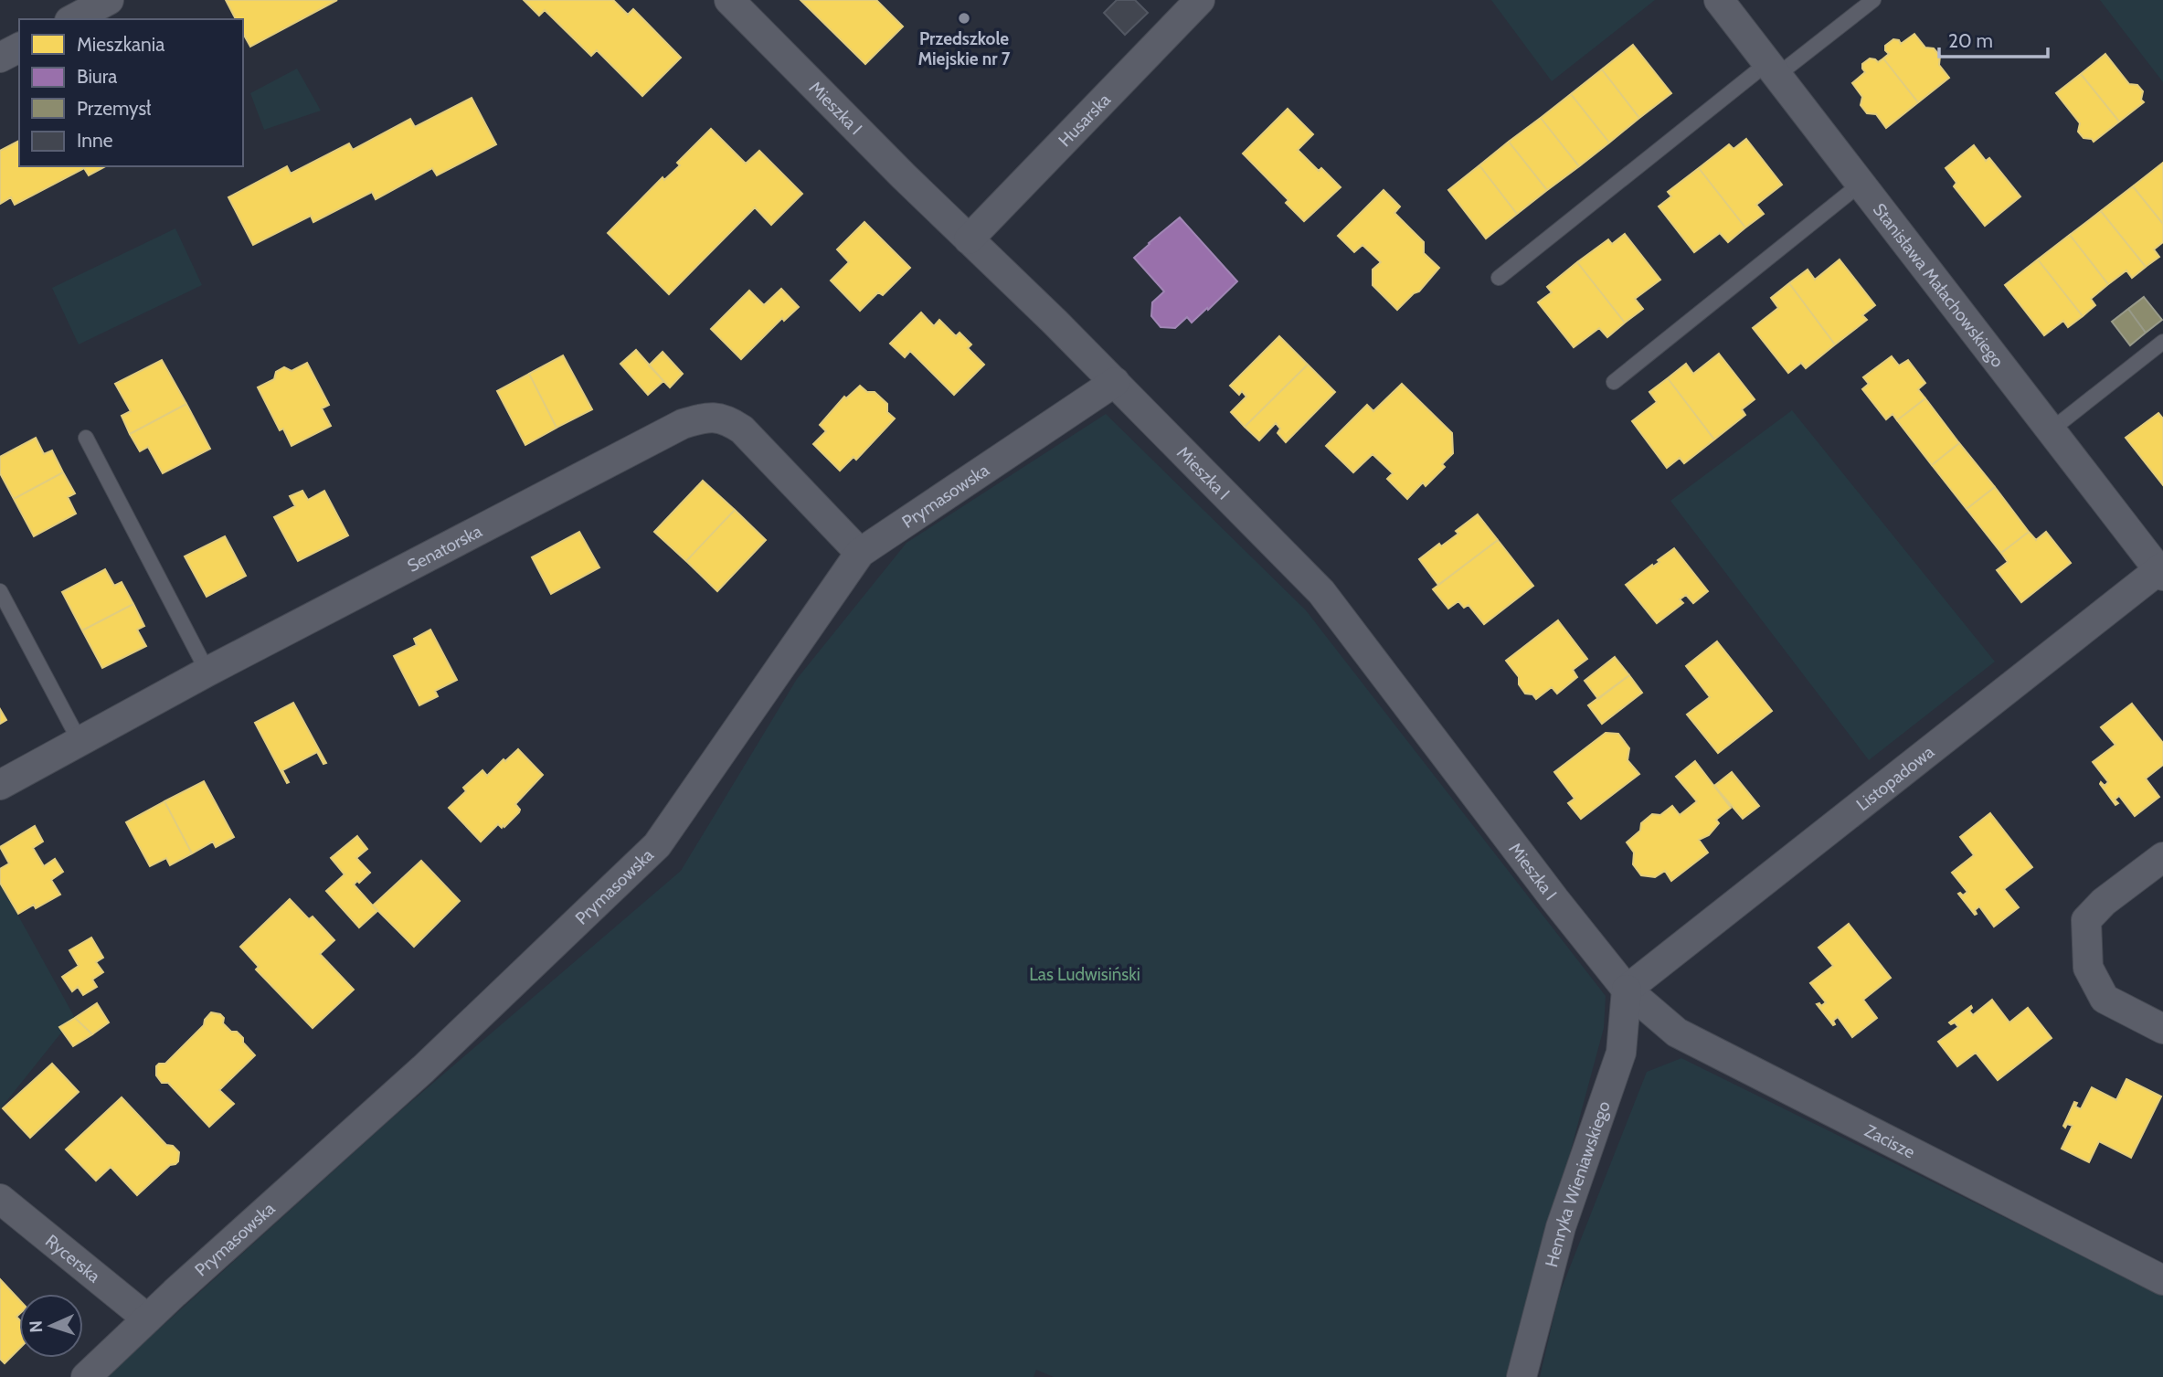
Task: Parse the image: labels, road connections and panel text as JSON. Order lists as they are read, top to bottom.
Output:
{
  "streets": {
    "street": [
      "Mieszka I",
      "Husarska",
      "Stanisława Małachowskiego",
      "Prymasowska",
      "Senatorska",
      "Listopadowa",
      "Zacisze",
      "Henryka Wieniawskiego",
      "Rycerska"
    ]
  },
  "crossings": [
    ["Mieszka I", "Husarska"],
    ["Mieszka I", "Prymasowska"],
    ["Mieszka I", "Listopadowa"],
    ["Mieszka I", "Zacisze"],
    ["Mieszka I", "Henryka Wieniawskiego"],
    ["Stanisława Małachowskiego", "Listopadowa"],
    ["Prymasowska", "Senatorska"],
    ["Prymasowska", "Rycerska"],
    ["Listopadowa", "Zacisze"],
    ["Listopadowa", "Henryka Wieniawskiego"],
    ["Zacisze", "Henryka Wieniawskiego"]
  ],
  "parks": ["Las Ludwisiński"],
  "places": ["Przedszkole Miejskie nr 7"],
  "legend": [
    "Mieszkania",
    "Biura",
    "Przemysł",
    "Inne"
  ],
  "scale_bar": "20 m",
  "north": "left"
}
